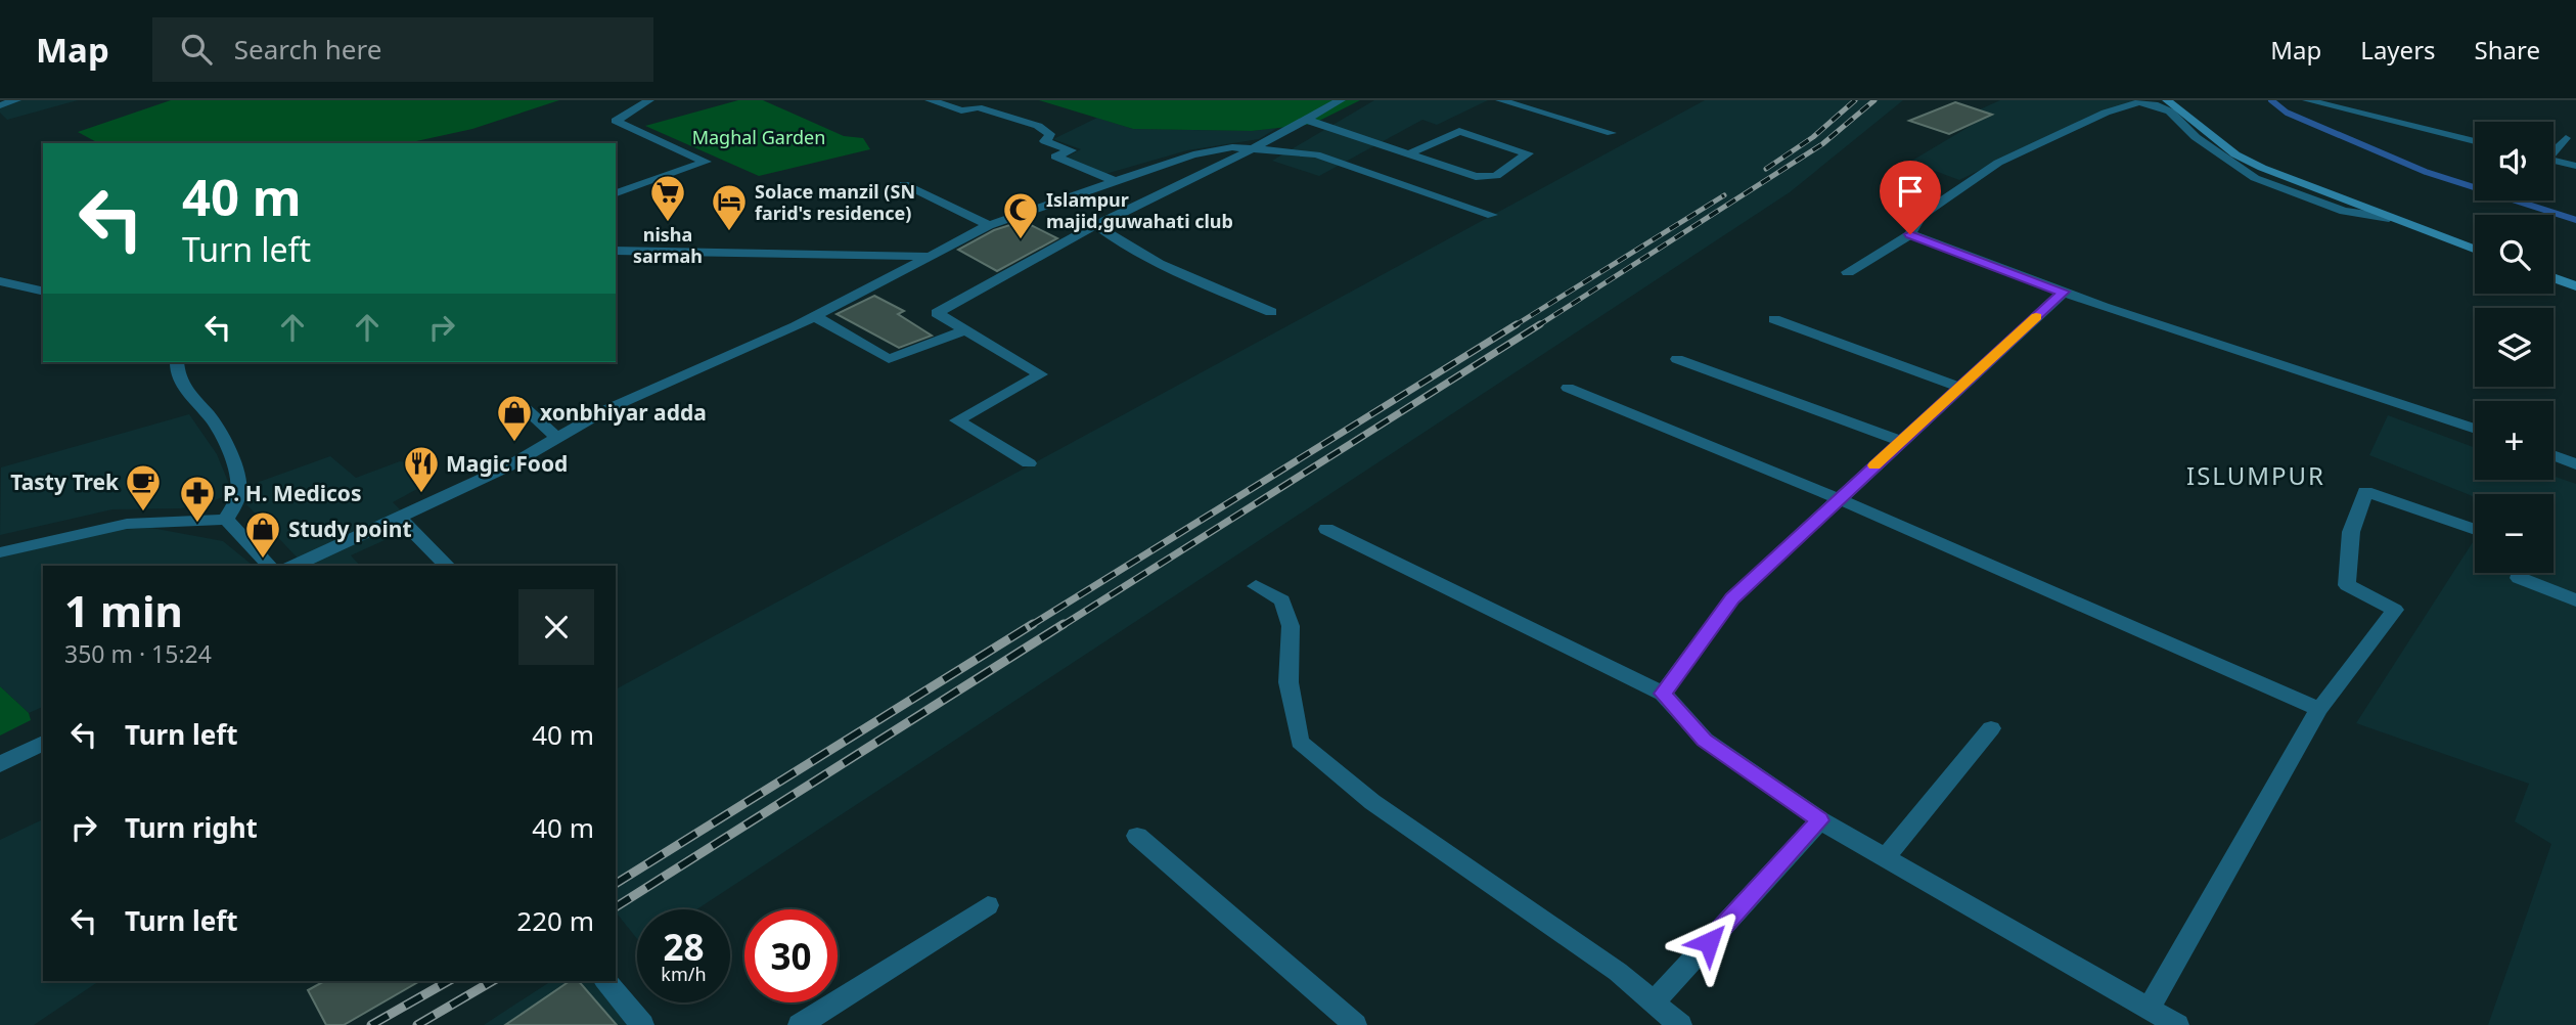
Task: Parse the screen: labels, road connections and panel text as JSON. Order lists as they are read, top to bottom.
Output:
{
  "districts": ["ISLUMPUR"],
  "parks": ["Maghal Garden"],
  "places": {
    "supermarket": ["nisha sarmah"],
    "hotel": ["Solace manzil (SN farid's residence)"],
    "mosque": ["Islampur majid,guwahati club"],
    "shop": ["xonbhiyar adda", "Study point"],
    "restaurant": ["Magic Food"],
    "cafe": ["Tasty Trek"],
    "pharmacy": ["P. H. Medicos"]
  },
  "page": {
    "header": "Map",
    "search": "Search here",
    "nav": ["Map", "Layers", "Share"],
    "map_buttons": ["+", "−"],
    "turn": ["40 m", "Turn left"],
    "heading": ["1 min", "350 m · 15:24"],
    "list": [
      {
        "name": "Turn left",
        "value": "40 m"
      },
      {
        "name": "Turn right",
        "value": "40 m"
      },
      {
        "name": "Turn left",
        "value": "220 m"
      }
    ],
    "speed": "28 km/h",
    "limit": "30"
  }
}
